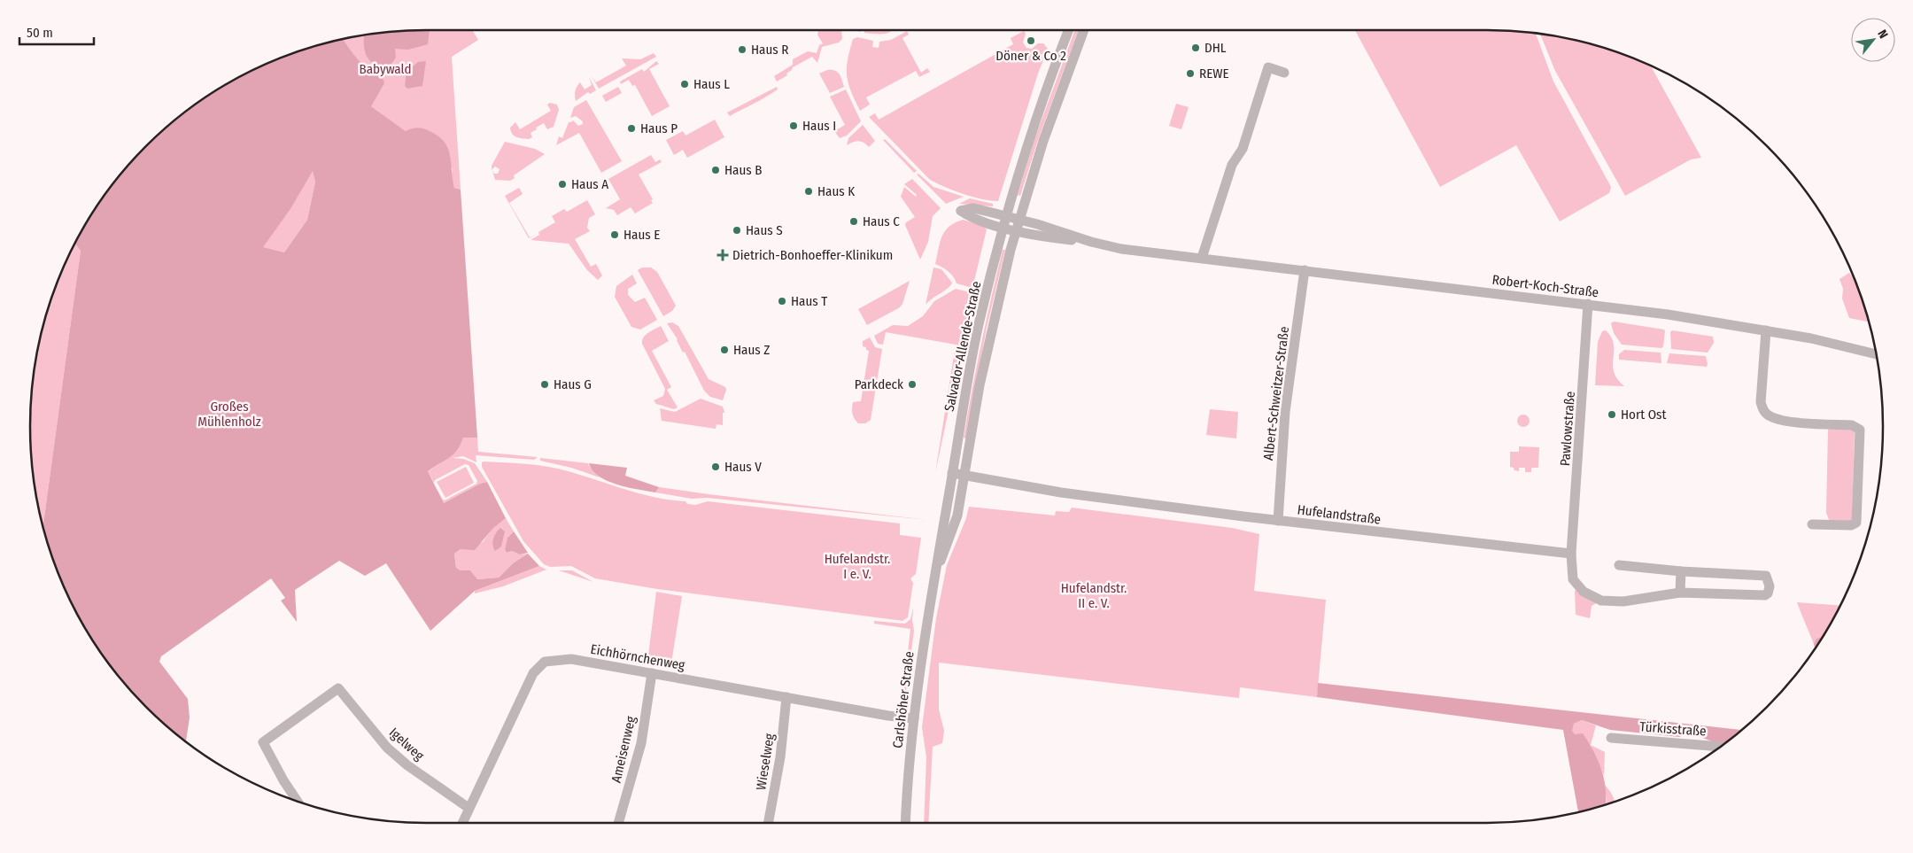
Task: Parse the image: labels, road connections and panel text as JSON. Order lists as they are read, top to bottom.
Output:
{
  "streets": {
    "street": [
      "Robert-Koch-Straße",
      "Salvador-Allende-Straße",
      "Albert-Schweitzer-Straße",
      "Pawlowstraße",
      "Hufelandstraße",
      "Eichhörnchenweg",
      "Carlshöher Straße",
      "Türkisstraße",
      "Igelweg",
      "Ameisenweg",
      "Wieselweg"
    ]
  },
  "crossings": [
    ["Robert-Koch-Straße", "Salvador-Allende-Straße"],
    ["Robert-Koch-Straße", "Albert-Schweitzer-Straße"],
    ["Robert-Koch-Straße", "Pawlowstraße"],
    ["Salvador-Allende-Straße", "Hufelandstraße"],
    ["Salvador-Allende-Straße", "Carlshöher Straße"],
    ["Albert-Schweitzer-Straße", "Hufelandstraße"],
    ["Pawlowstraße", "Hufelandstraße"],
    ["Eichhörnchenweg", "Carlshöher Straße"],
    ["Eichhörnchenweg", "Igelweg"],
    ["Eichhörnchenweg", "Ameisenweg"],
    ["Eichhörnchenweg", "Wieselweg"]
  ],
  "parks": [
    "Babywald",
    "Großes Mühlenholz",
    "Hufelandstr. I e. V.",
    "Hufelandstr. II e. V."
  ],
  "places": {
    "other": [
      "Döner & Co 2",
      "DHL",
      "Haus R",
      "REWE",
      "Haus L",
      "Haus I",
      "Haus P",
      "Haus B",
      "Haus A",
      "Haus K",
      "Haus C",
      "Haus S",
      "Haus E",
      "Haus T",
      "Haus Z",
      "Haus G",
      "Parkdeck",
      "Hort Ost",
      "Haus V"
    ],
    "health": ["Dietrich-Bonhoeffer-Klinikum"]
  },
  "scale_bar": "50 m",
  "north": "top right"
}
